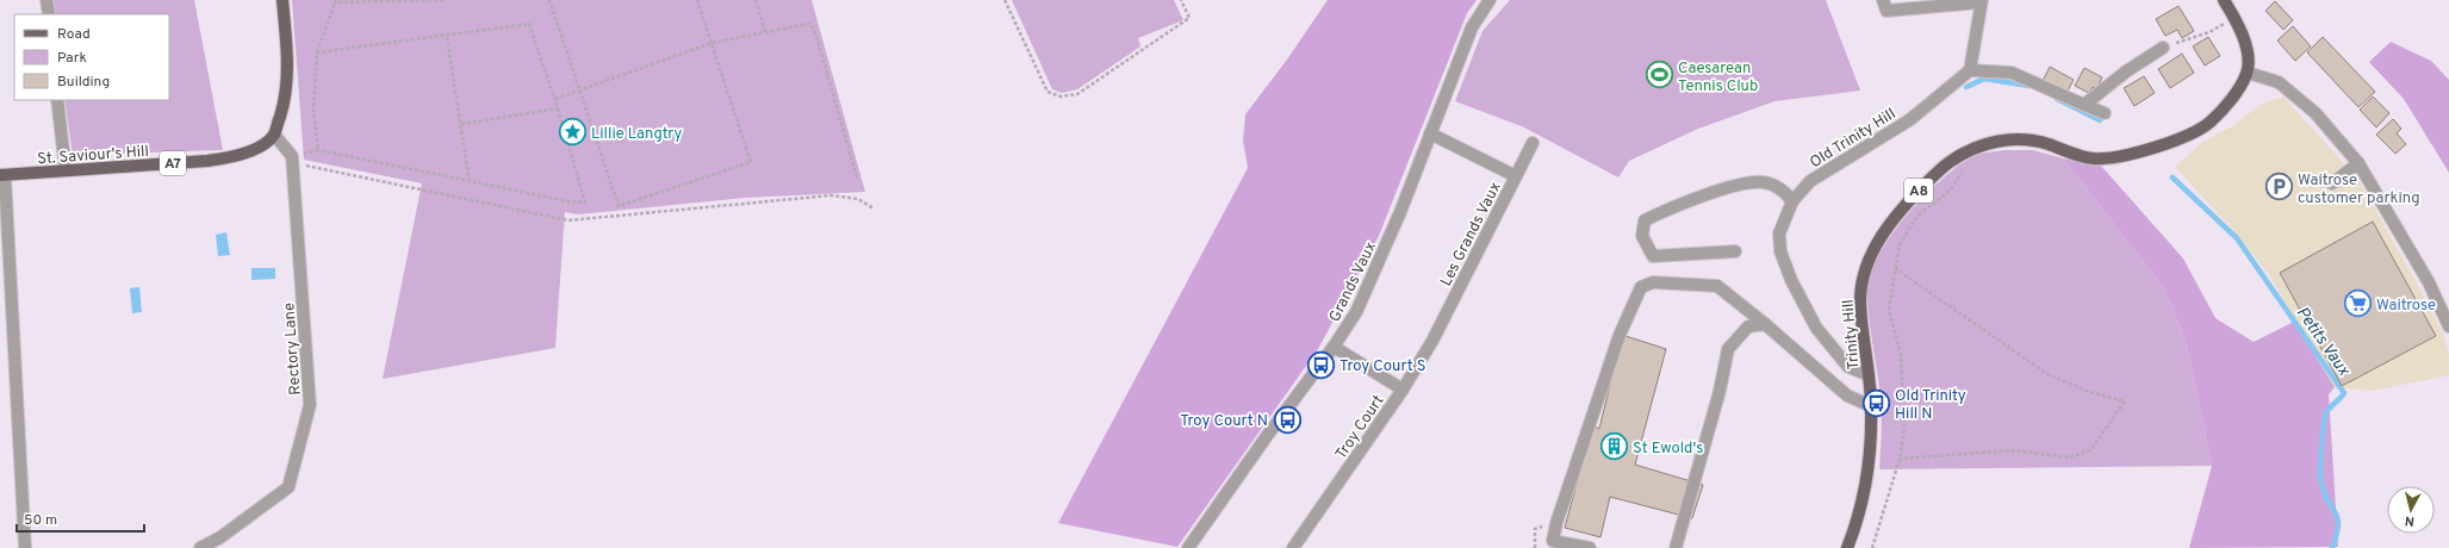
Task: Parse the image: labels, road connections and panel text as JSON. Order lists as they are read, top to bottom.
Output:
{
  "streets": {
    "main road": [
      "St. Saviour's Hill",
      "A7",
      "A8",
      "Trinity Hill"
    ],
    "street": [
      "Old Trinity Hill",
      "Les Grands Vaux",
      "Grands Vaux",
      "Rectory Lane",
      "Troy Court"
    ]
  },
  "crossings": [
    ["Old Trinity Hill", "Trinity Hill"],
    ["Les Grands Vaux", "Grands Vaux"],
    ["Les Grands Vaux", "Troy Court"],
    ["Grands Vaux", "Troy Court"]
  ],
  "water": ["Petits Vaux"],
  "places": {
    "sports": ["Caesarean Tennis Club"],
    "place": ["Lillie Langtry"],
    "parking": ["Waitrose customer parking"],
    "supermarket": ["Waitrose"],
    "bus stop": ["Troy Court S", "Old Trinity Hill N", "Troy Court N"],
    "building": ["St Ewold's"]
  },
  "legend": ["Road", "Park", "Building"],
  "scale_bar": "50 m",
  "north": "bottom"
}
